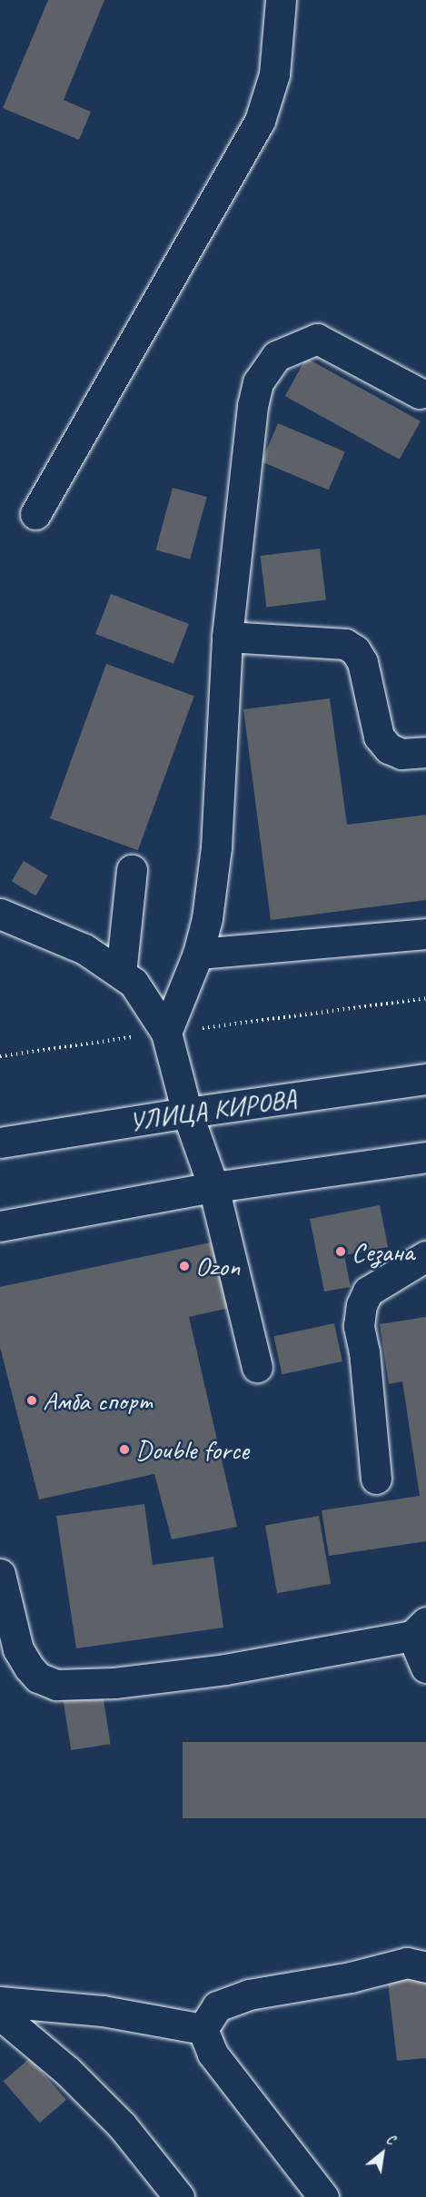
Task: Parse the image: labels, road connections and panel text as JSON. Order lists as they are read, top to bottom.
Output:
{
  "streets": {
    "main road": ["УЛИЦА КИРОВА"]
  },
  "places": [
    "Сезана",
    "Ozon",
    "Амба спорт",
    "Double force"
  ],
  "north": "top right"
}
